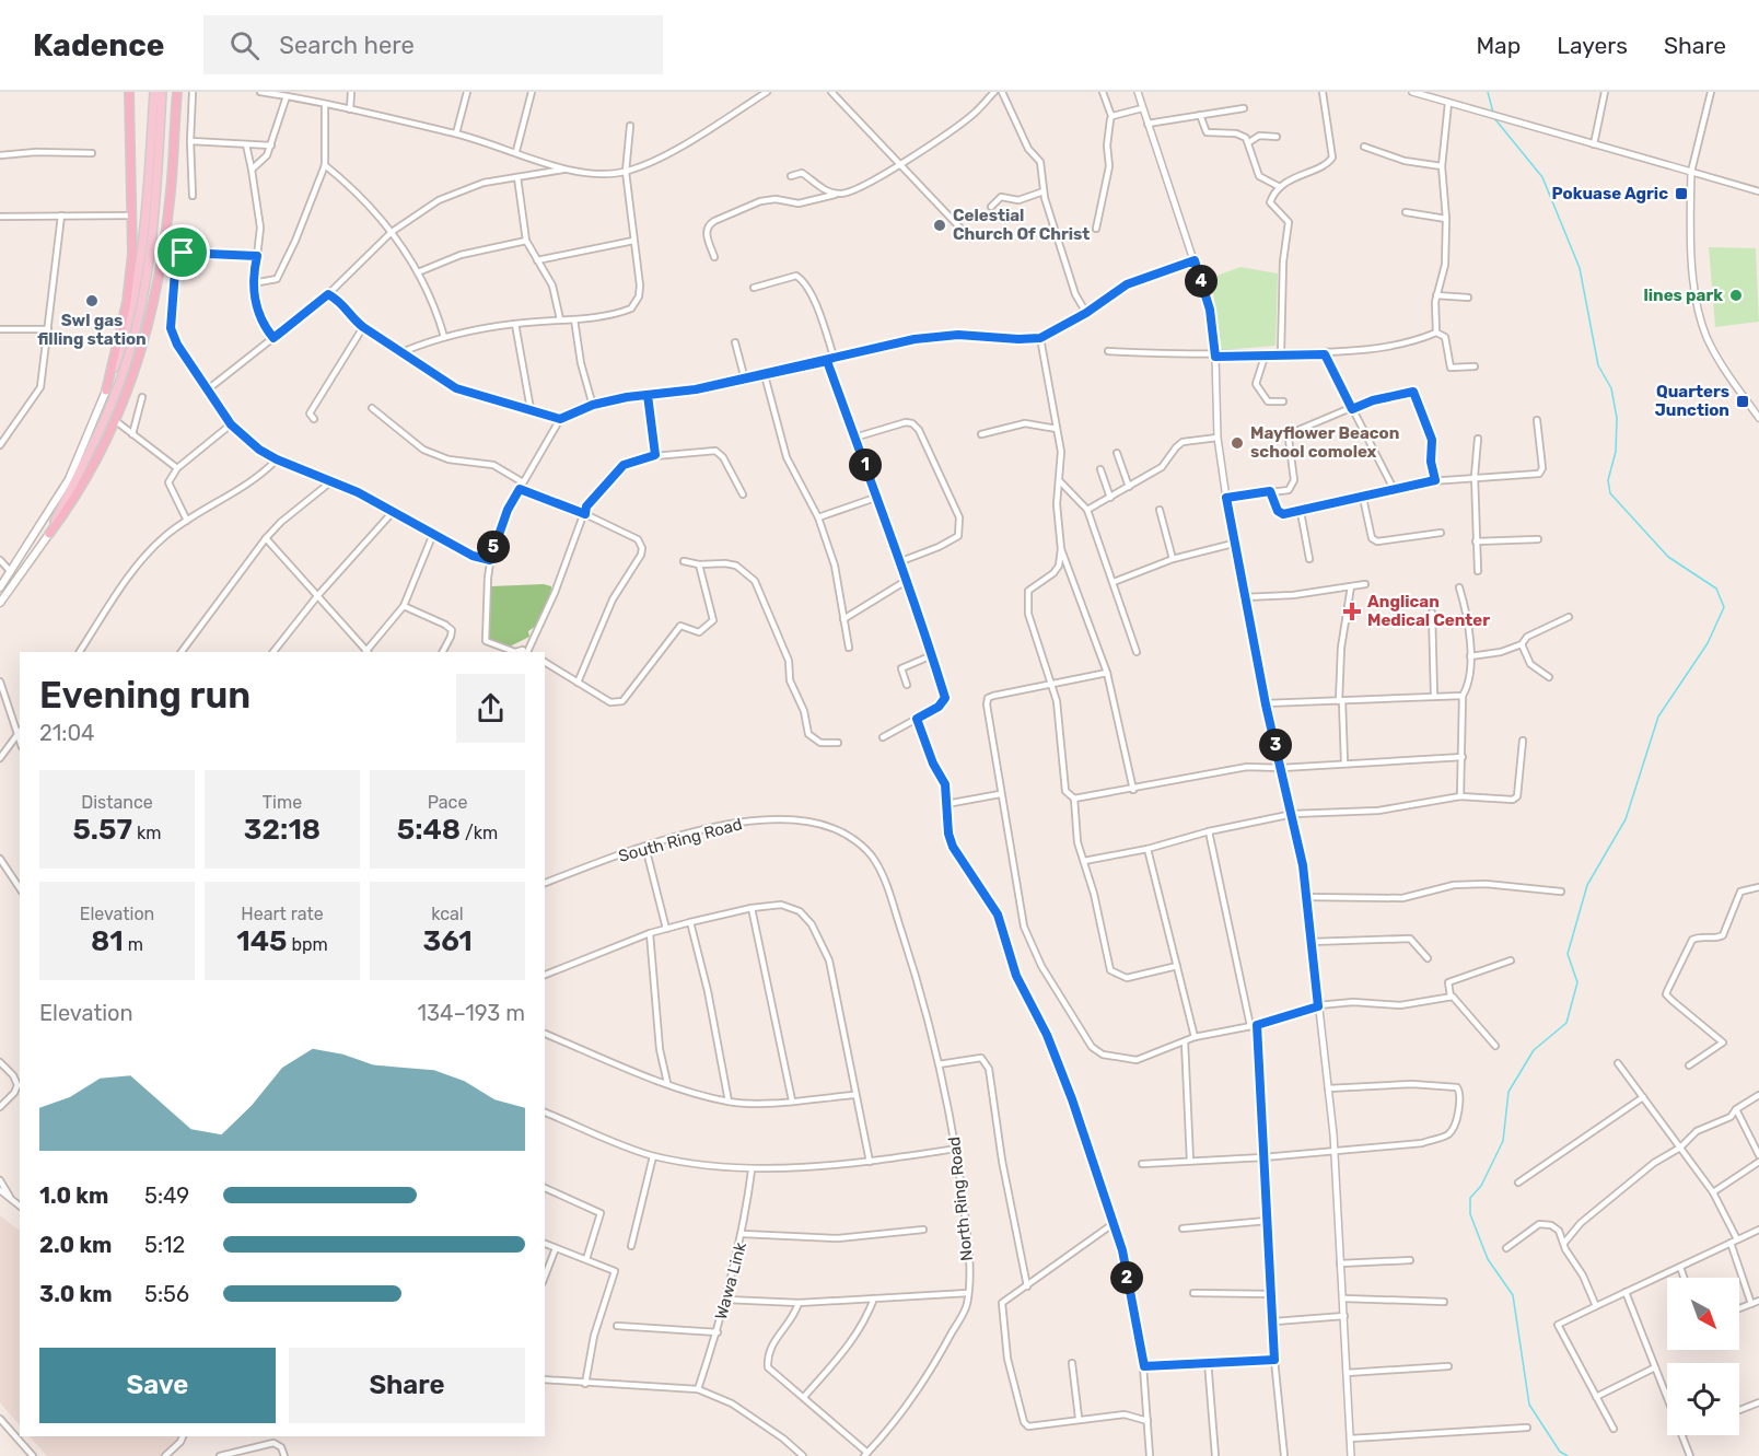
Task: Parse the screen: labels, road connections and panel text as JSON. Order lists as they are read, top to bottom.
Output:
{
  "streets": {
    "street": ["South Ring Road", "North Ring Road", "Wawa Link"]
  },
  "crossings": [
    ["South Ring Road", "North Ring Road"]
  ],
  "places": {
    "transit": ["Pokuase Agric", "Quarters Junction"],
    "other": [
      "Celestial Church Of Christ",
      "lines park",
      "Swl gas filling station",
      "Mayflower Beacon school comolex"
    ],
    "health": ["Anglican Medical Center"]
  },
  "north": "bottom right",
  "page": {
    "header": "Kadence",
    "search": "Search here",
    "nav": ["Map", "Layers", "Share"],
    "pins": [
      "4",
      "1",
      "5",
      "3",
      "2"
    ],
    "heading": ["Evening run", "21:04"],
    "stats": [
      ["Distance", "5.57 km"],
      ["Time", "32:18"],
      ["Pace", "5:48 /km"],
      ["Elevation", "81 m"],
      ["Heart rate", "145 bpm"],
      ["kcal", "361"]
    ],
    "chart": ["Elevation", "134–193 m"],
    "list": [
      {
        "name": "1.0 km",
        "note": "5:49"
      },
      {
        "name": "2.0 km",
        "note": "5:12"
      },
      {
        "name": "3.0 km",
        "note": "5:56"
      }
    ],
    "buttons": ["Save", "Share"]
  }
}
